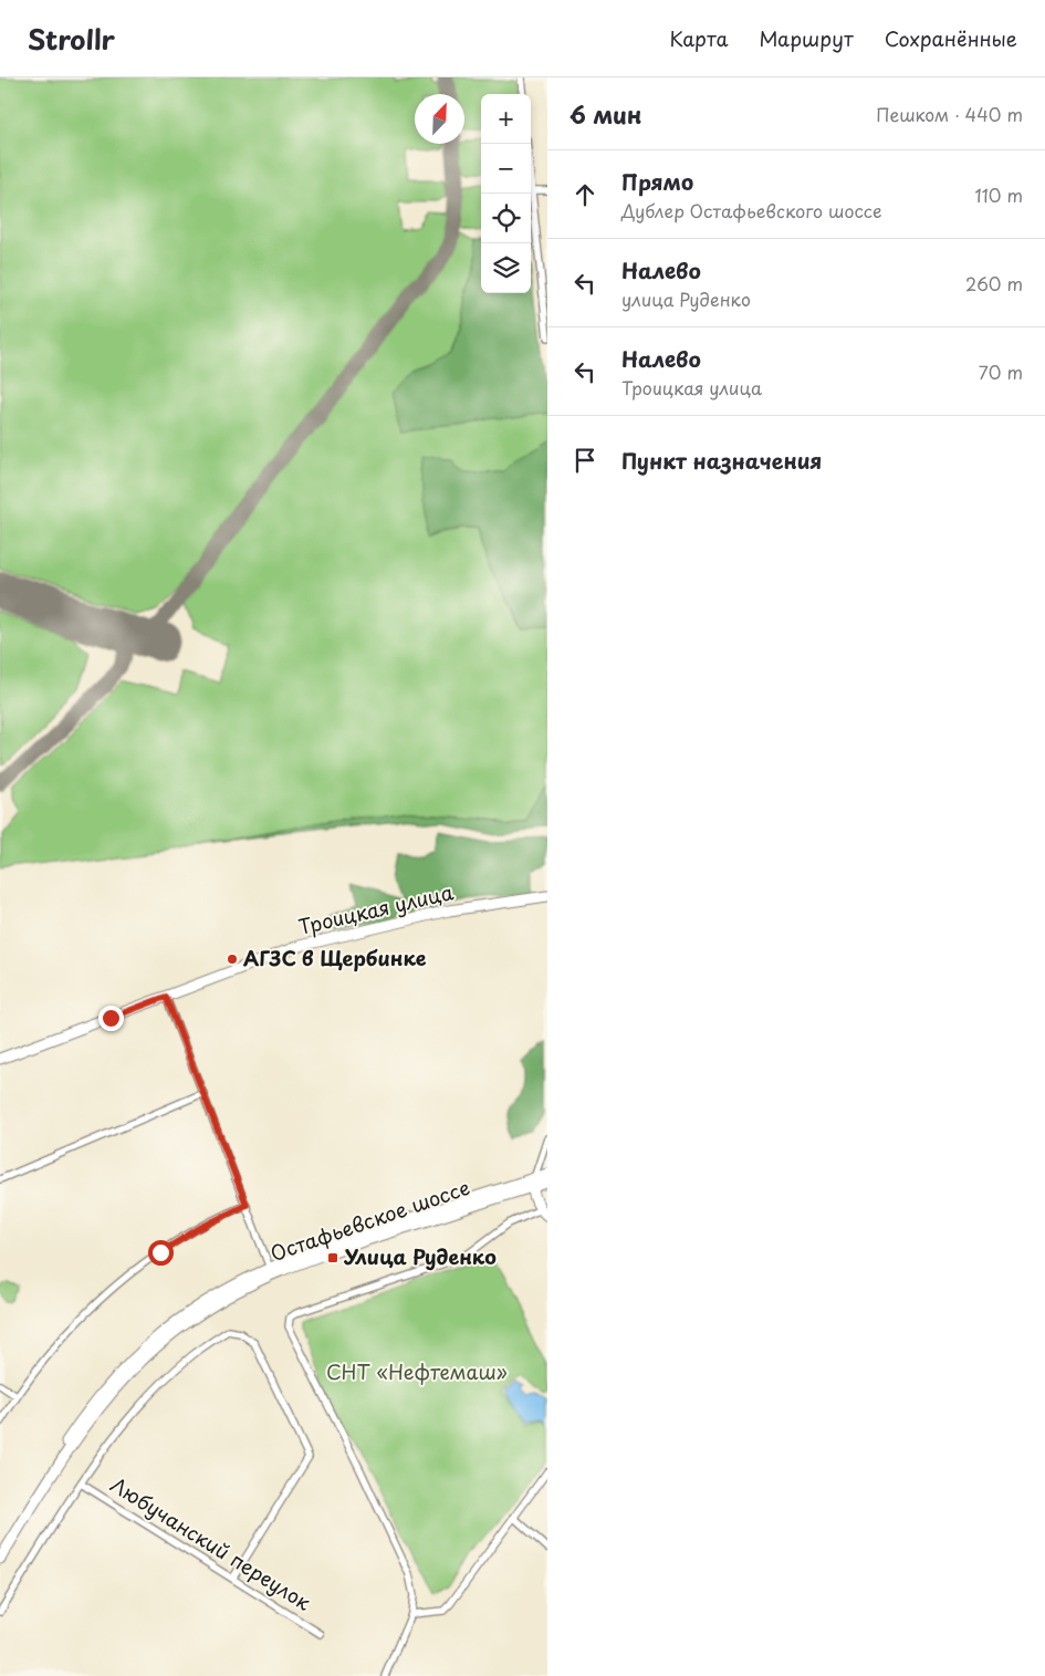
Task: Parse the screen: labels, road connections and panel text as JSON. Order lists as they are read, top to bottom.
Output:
{
  "streets": {
    "main road": ["Троицкая улица", "Остафьевское шоссе"],
    "street": ["Любучанский переулок"]
  },
  "parks": ["СНТ «Нефтемаш»"],
  "places": {
    "other": ["АГЗС в Щербинке"],
    "transit": ["Улица Руденко"]
  },
  "north": "top right",
  "page": {
    "header": "Strollr",
    "nav": ["Карта", "Маршрут", "Сохранённые"],
    "heading": ["6 мин", "Пешком · 440 m"],
    "map_buttons": ["+", "−"],
    "list": [
      ["Прямо", "Дублер Остафьевского шоссе", "110 m"],
      ["Налево", "улица Руденко", "260 m"],
      ["Налево", "Троицкая улица", "70 m"],
      "Пункт назначения"
    ]
  }
}
